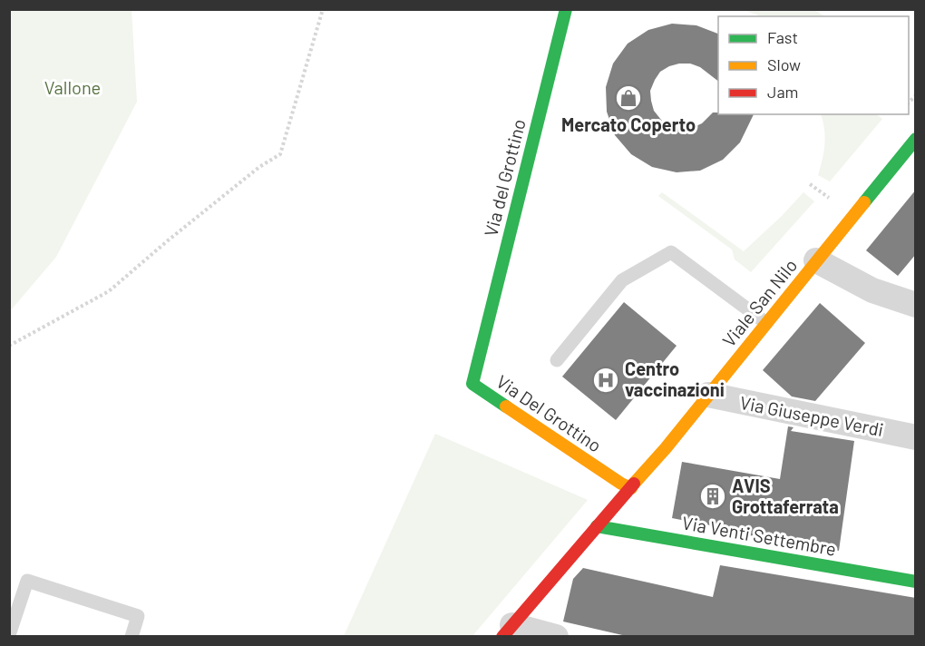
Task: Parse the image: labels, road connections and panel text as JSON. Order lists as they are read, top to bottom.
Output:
{
  "streets": {
    "street": [
      "Via del Grottino",
      "Viale San Nilo",
      "Via Del Grottino",
      "Via Giuseppe Verdi",
      "Via Venti Settembre"
    ]
  },
  "crossings": [
    ["Via del Grottino", "Via Del Grottino"],
    ["Viale San Nilo", "Via Del Grottino"],
    ["Viale San Nilo", "Via Giuseppe Verdi"],
    ["Viale San Nilo", "Via Venti Settembre"]
  ],
  "parks": ["Vallone"],
  "places": {
    "shop": ["Mercato Coperto"],
    "hospital": ["Centro vaccinazioni"],
    "building": ["AVIS Grottaferrata"]
  },
  "legend": ["Fast", "Slow", "Jam"]
}
